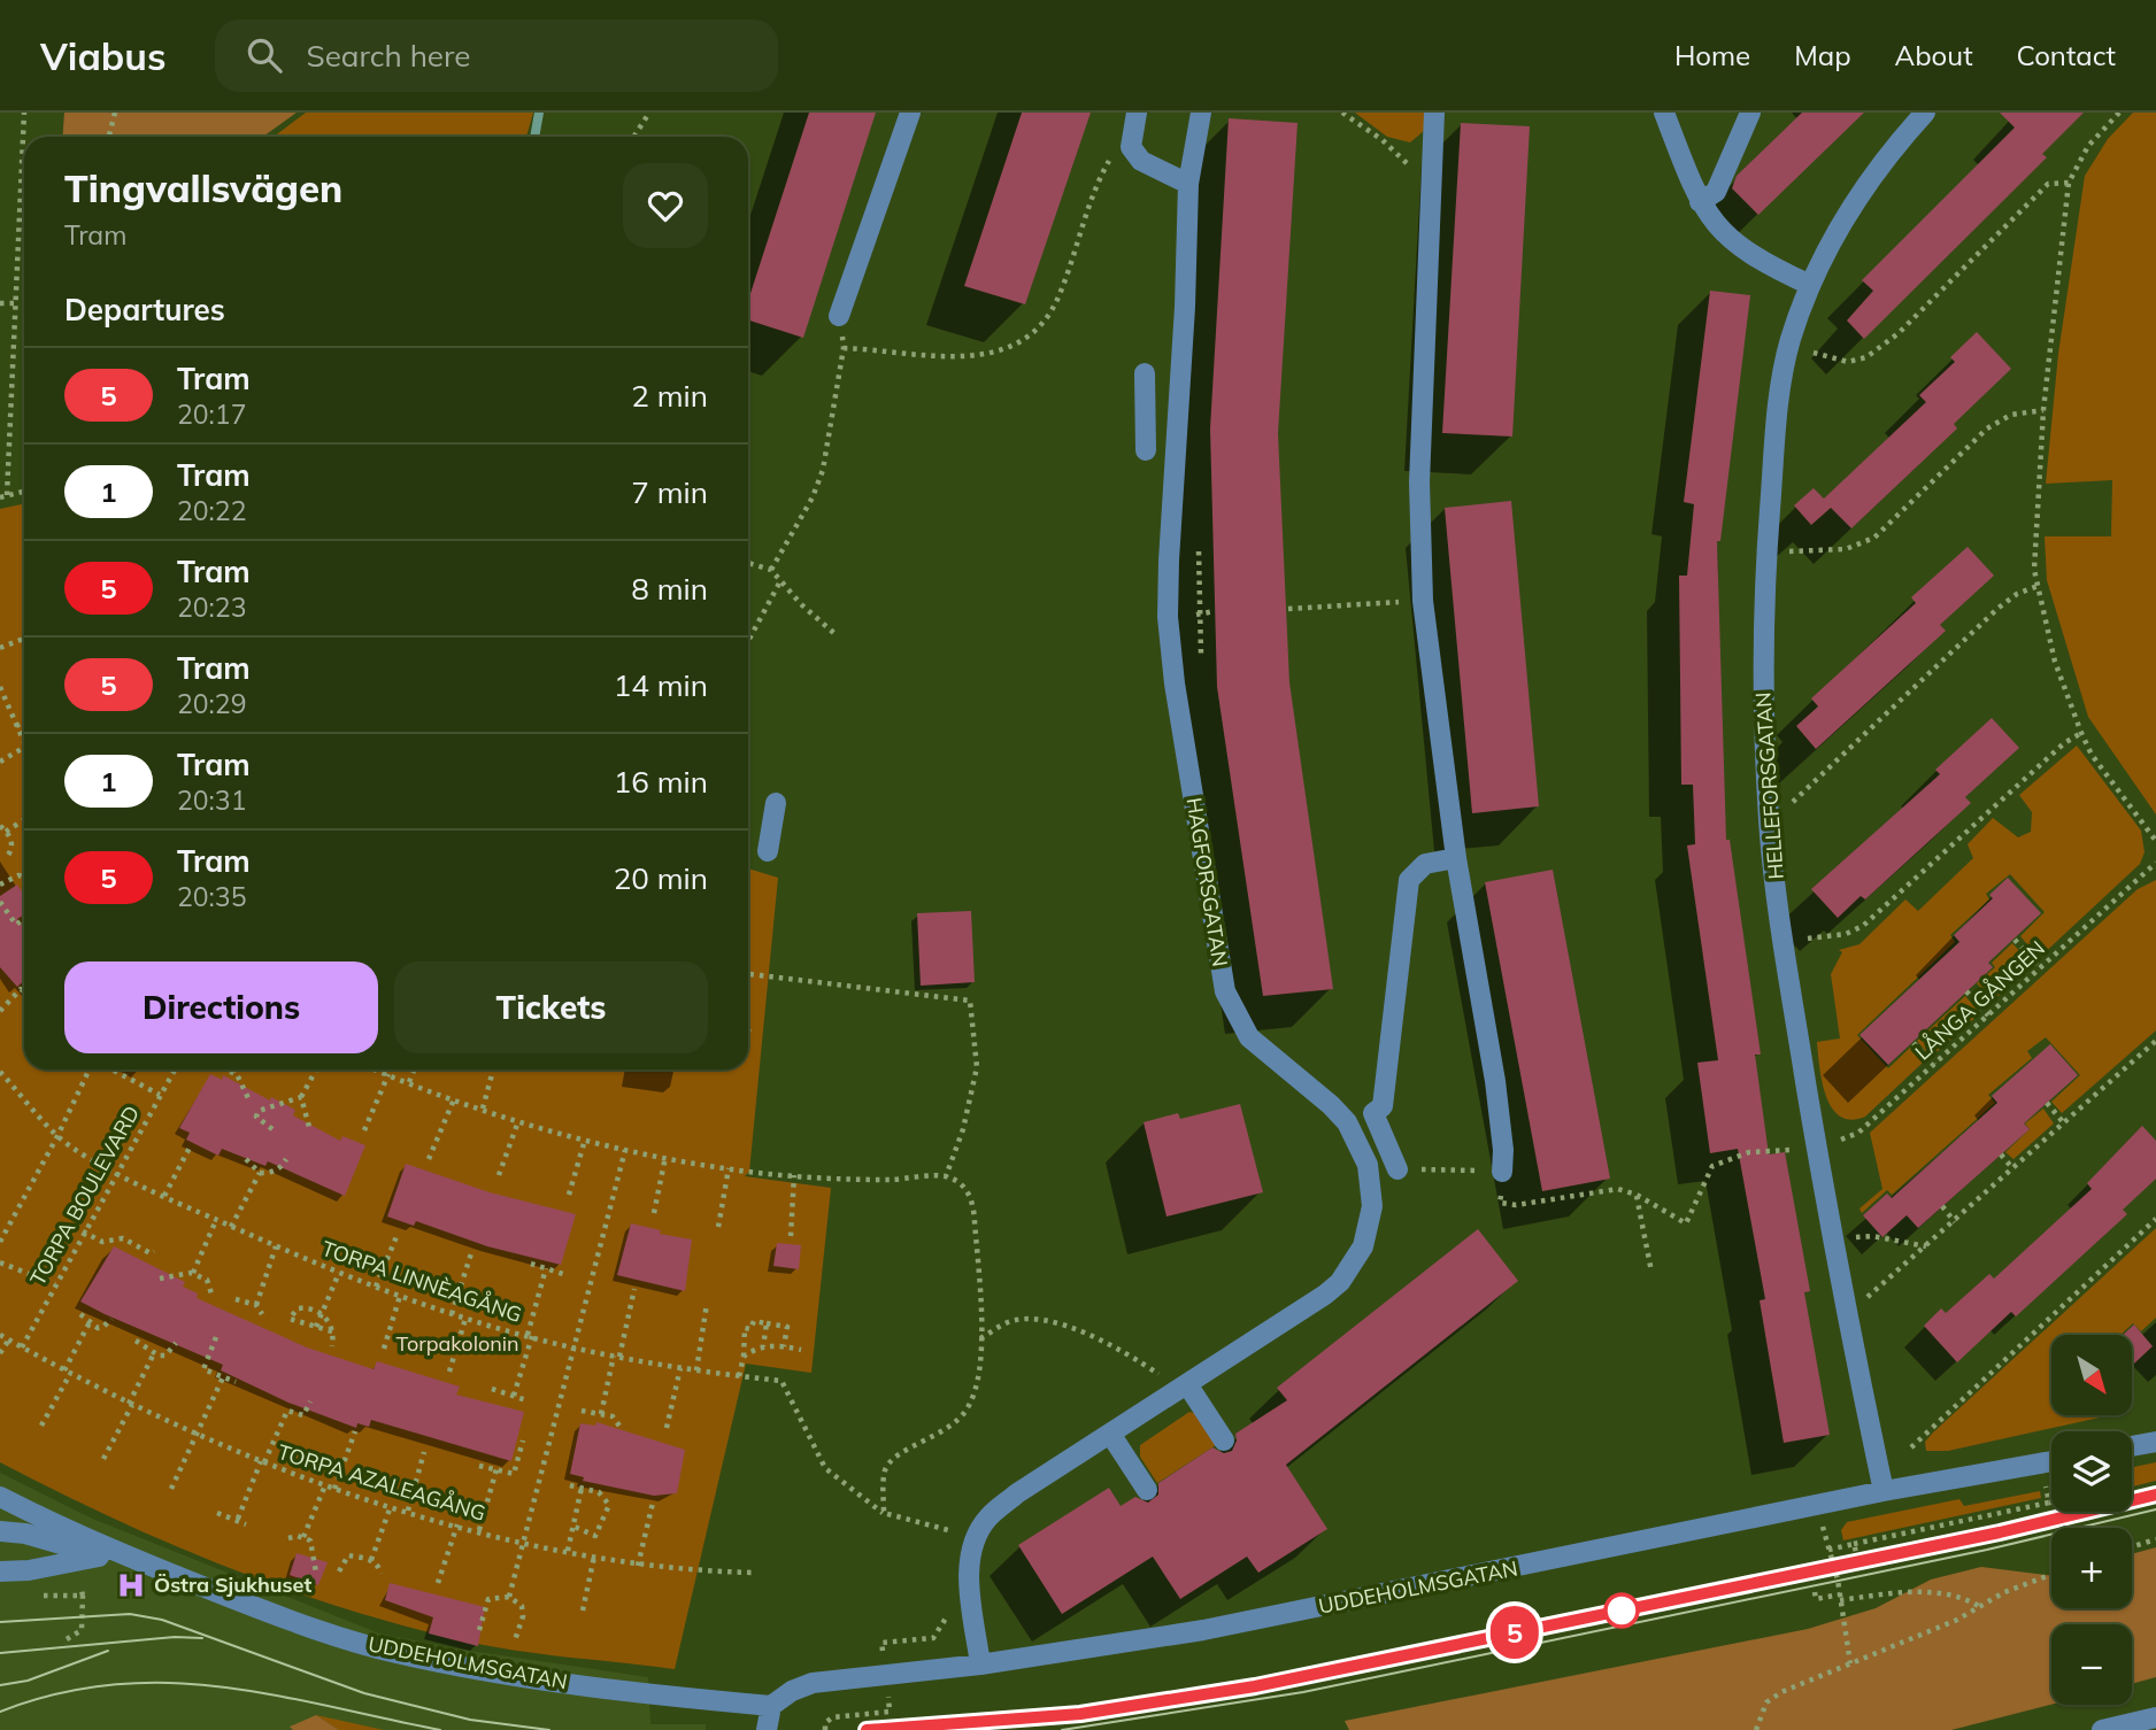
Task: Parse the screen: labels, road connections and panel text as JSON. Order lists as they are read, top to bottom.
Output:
{
  "streets": {
    "street": ["HELLEFORSGATAN", "HAGFORSGATAN", "UDDEHOLMSGATAN"],
    "path": [
      "LÅNGA GÅNGEN",
      "TORPA BOULEVARD",
      "TORPA LINNÈAGÅNG",
      "TORPA AZALEAGÅNG"
    ]
  },
  "crossings": [
    ["HELLEFORSGATAN", "LÅNGA GÅNGEN"],
    ["HELLEFORSGATAN", "UDDEHOLMSGATAN"],
    ["HAGFORSGATAN", "UDDEHOLMSGATAN"],
    ["TORPA BOULEVARD", "TORPA LINNÈAGÅNG"],
    ["TORPA BOULEVARD", "TORPA AZALEAGÅNG"]
  ],
  "parks": ["Torpakolonin"],
  "places": {
    "hospital": ["Östra Sjukhuset"]
  },
  "lines": ["tram line 5"],
  "north": "bottom right",
  "page": {
    "header": "Viabus",
    "search": "Search here",
    "nav": [
      "Home",
      "Map",
      "About",
      "Contact"
    ],
    "on_map": "5",
    "heading": [
      ["Tingvallsvägen", "Tram"],
      "Departures"
    ],
    "list": [
      {
        "mark": "5",
        "name": "Tram",
        "note": "20:17",
        "value": "2 min"
      },
      {
        "mark": "1",
        "name": "Tram",
        "note": "20:22",
        "value": "7 min"
      },
      {
        "mark": "5",
        "name": "Tram",
        "note": "20:23",
        "value": "8 min"
      },
      {
        "mark": "5",
        "name": "Tram",
        "note": "20:29",
        "value": "14 min"
      },
      {
        "mark": "1",
        "name": "Tram",
        "note": "20:31",
        "value": "16 min"
      },
      {
        "mark": "5",
        "name": "Tram",
        "note": "20:35",
        "value": "20 min"
      }
    ],
    "buttons": ["Directions", "Tickets"],
    "map_buttons": ["+", "−"]
  }
}
